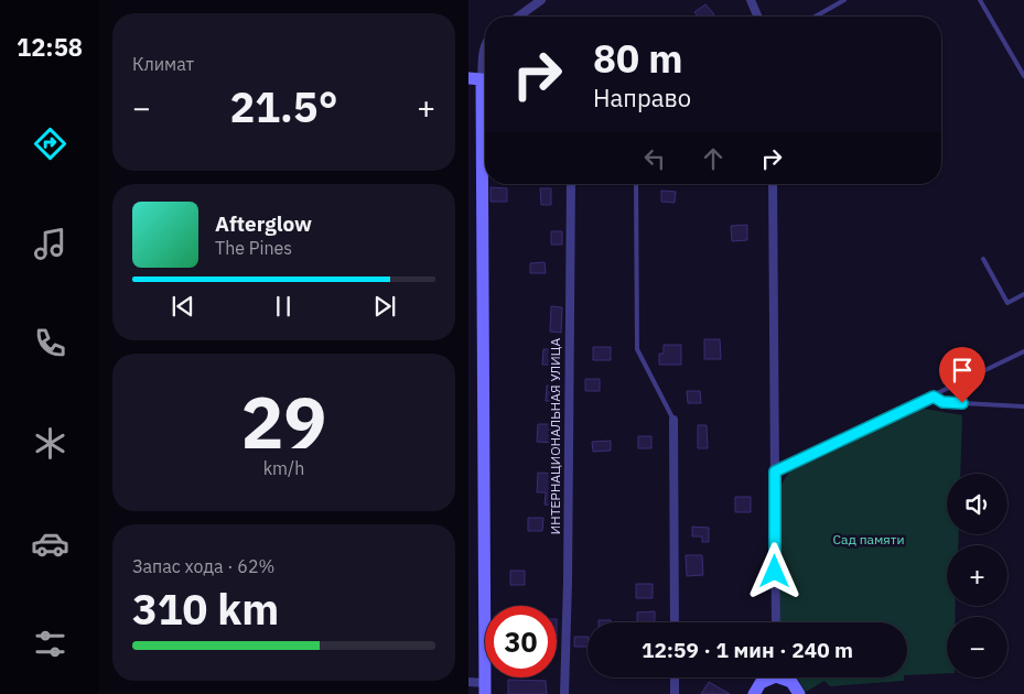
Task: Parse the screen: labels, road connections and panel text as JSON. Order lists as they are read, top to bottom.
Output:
{
  "streets": {
    "street": ["ИНТЕРНАЦИОНАЛЬНАЯ УЛИЦА"]
  },
  "parks": ["Сад памяти"],
  "page": {
    "tabs": "12:58",
    "tile": [
      "Климат",
      ["29", "km/h"],
      ["Запас хода · 62%", "310 km"]
    ],
    "turn": ["80 m", "Направо"],
    "heat": ["−", "21.5°", "+"],
    "song": ["Afterglow", "The Pines"],
    "map_buttons": ["+", "−"],
    "limit": "30",
    "trip": "12:59 · 1 мин · 240 m"
  }
}
